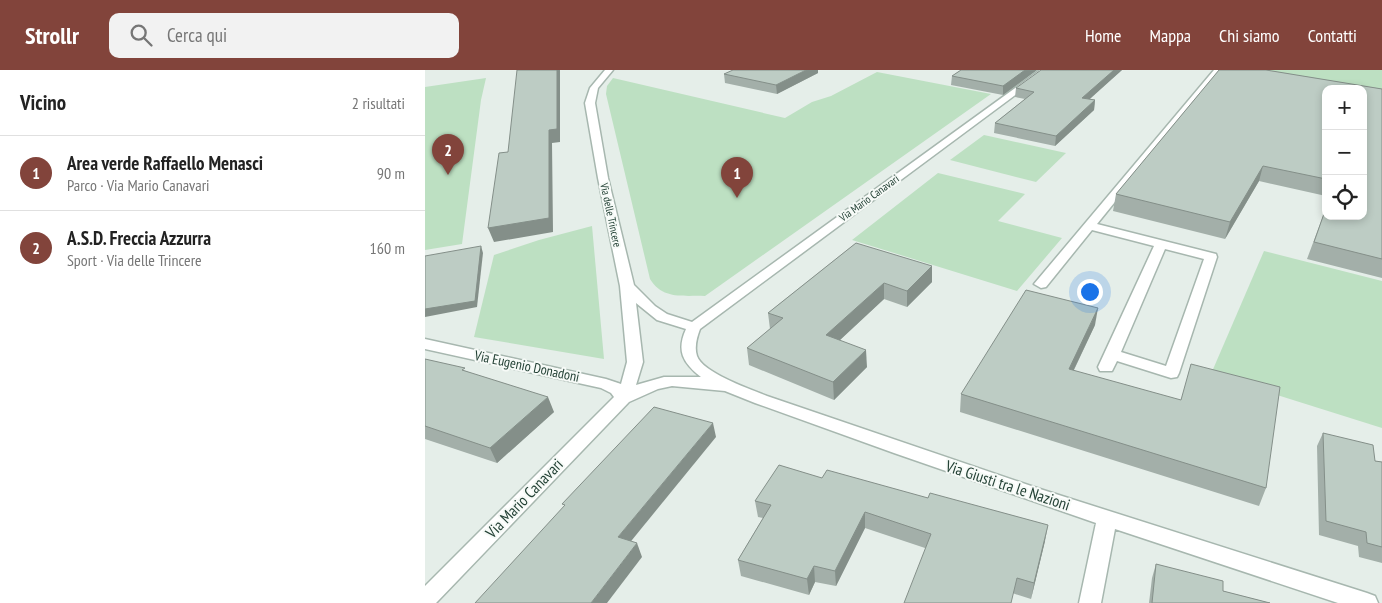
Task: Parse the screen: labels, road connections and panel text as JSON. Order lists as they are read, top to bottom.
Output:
{
  "streets": {
    "street": [
      "Via Mario Canavari",
      "Via delle Trincere",
      "Via Eugenio Donadoni",
      "Via Giusti tra le Nazioni"
    ]
  },
  "crossings": [
    ["Via Mario Canavari", "Via delle Trincere"],
    ["Via Mario Canavari", "Via Eugenio Donadoni"],
    ["Via Mario Canavari", "Via Giusti tra le Nazioni"]
  ],
  "page": {
    "header": "Strollr",
    "search": "Cerca qui",
    "nav": [
      "Home",
      "Mappa",
      "Chi siamo",
      "Contatti"
    ],
    "heading": ["Vicino", "2 risultati"],
    "map_buttons": ["+", "−"],
    "pins": ["2", "1"],
    "list": [
      {
        "mark": "1",
        "name": "Area verde Raffaello Menasci",
        "note": "Parco · Via Mario Canavari",
        "value": "90 m"
      },
      {
        "mark": "2",
        "name": "A.S.D. Freccia Azzurra",
        "note": "Sport · Via delle Trincere",
        "value": "160 m"
      }
    ]
  }
}
